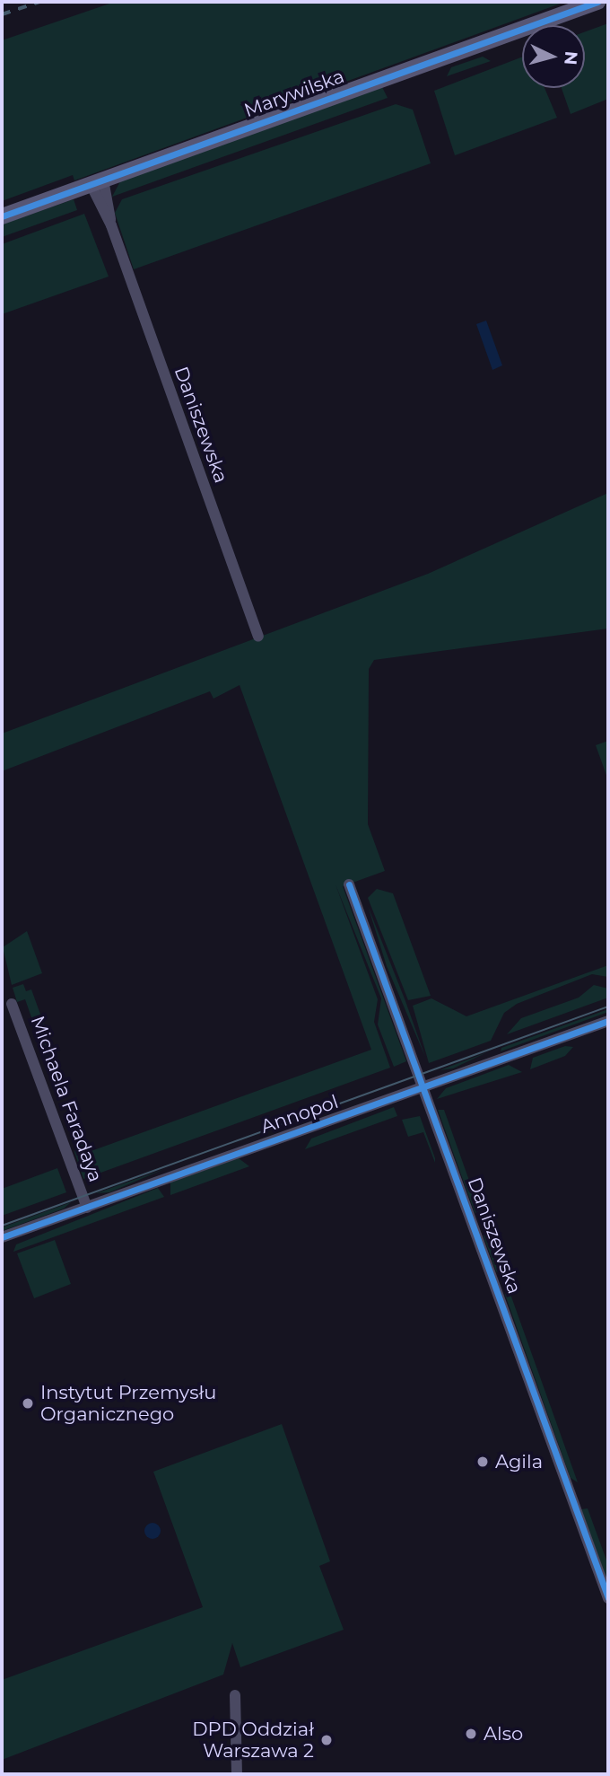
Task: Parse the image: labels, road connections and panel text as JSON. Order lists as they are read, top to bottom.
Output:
{
  "streets": {
    "main road": ["Marywilska"],
    "street": ["Daniszewska", "Michaela Faradaya", "Annopol"]
  },
  "crossings": [
    ["Marywilska", "Daniszewska"],
    ["Daniszewska", "Annopol"],
    ["Michaela Faradaya", "Annopol"]
  ],
  "places": [
    "Instytut Przemysłu Organicznego",
    "Agila",
    "Also",
    "DPD Oddział Warszawa 2"
  ],
  "north": "right"
}
